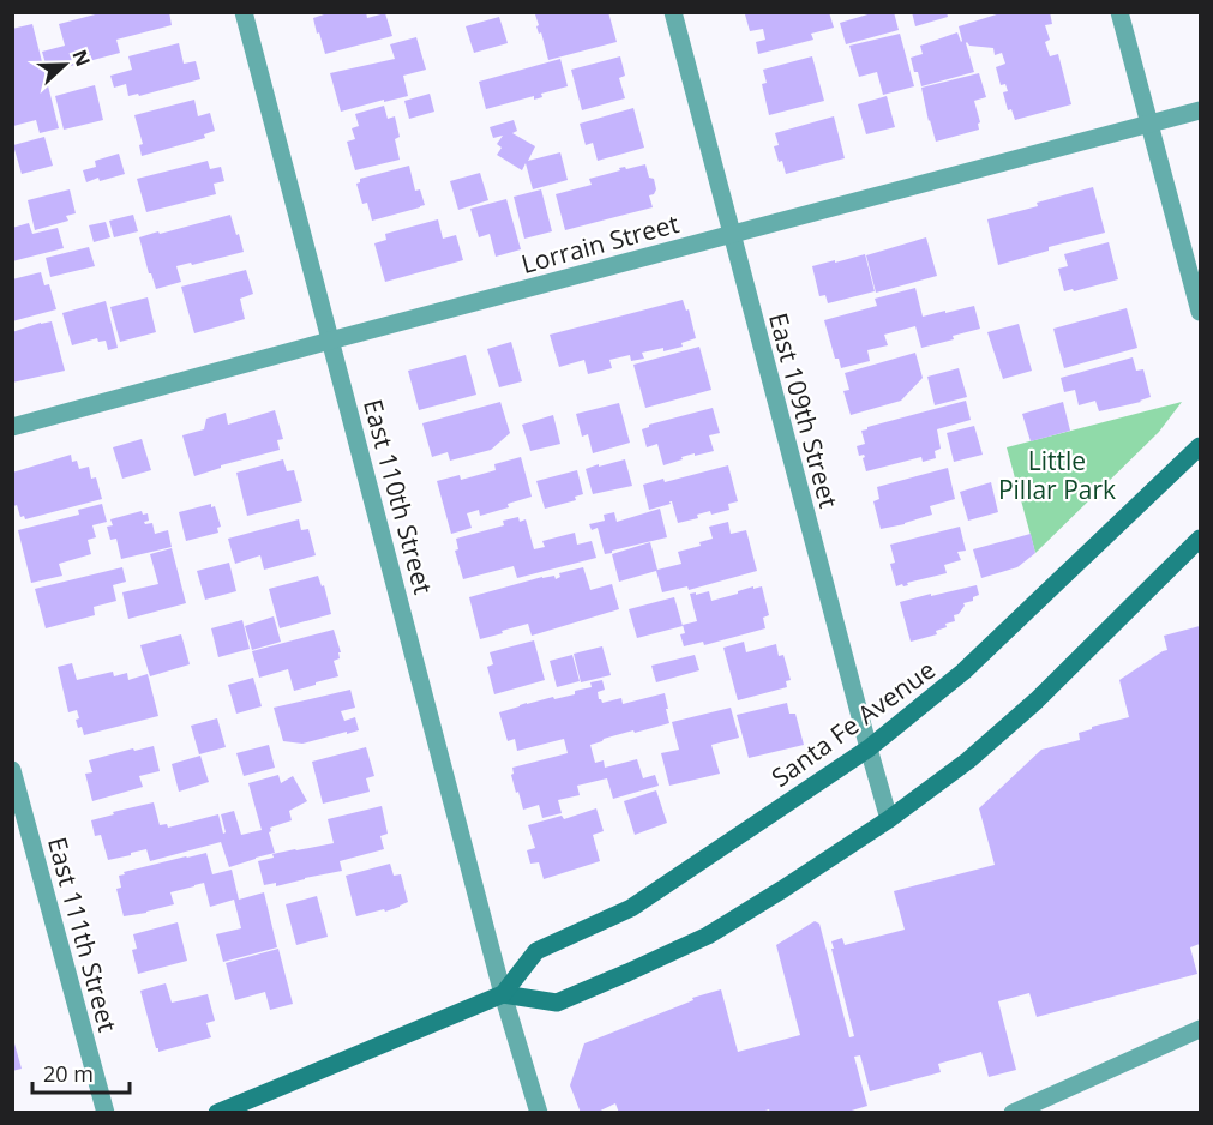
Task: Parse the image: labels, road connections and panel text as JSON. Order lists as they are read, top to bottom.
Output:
{
  "streets": {
    "street": [
      "Lorrain Street",
      "East 109th Street",
      "East 110th Street",
      "Santa Fe Avenue",
      "East 111th Street"
    ]
  },
  "crossings": [
    ["Lorrain Street", "East 109th Street"],
    ["Lorrain Street", "East 110th Street"],
    ["East 109th Street", "Santa Fe Avenue"],
    ["East 110th Street", "Santa Fe Avenue"]
  ],
  "parks": ["Little Pillar Park"],
  "scale_bar": "20 m",
  "north": "right"
}
